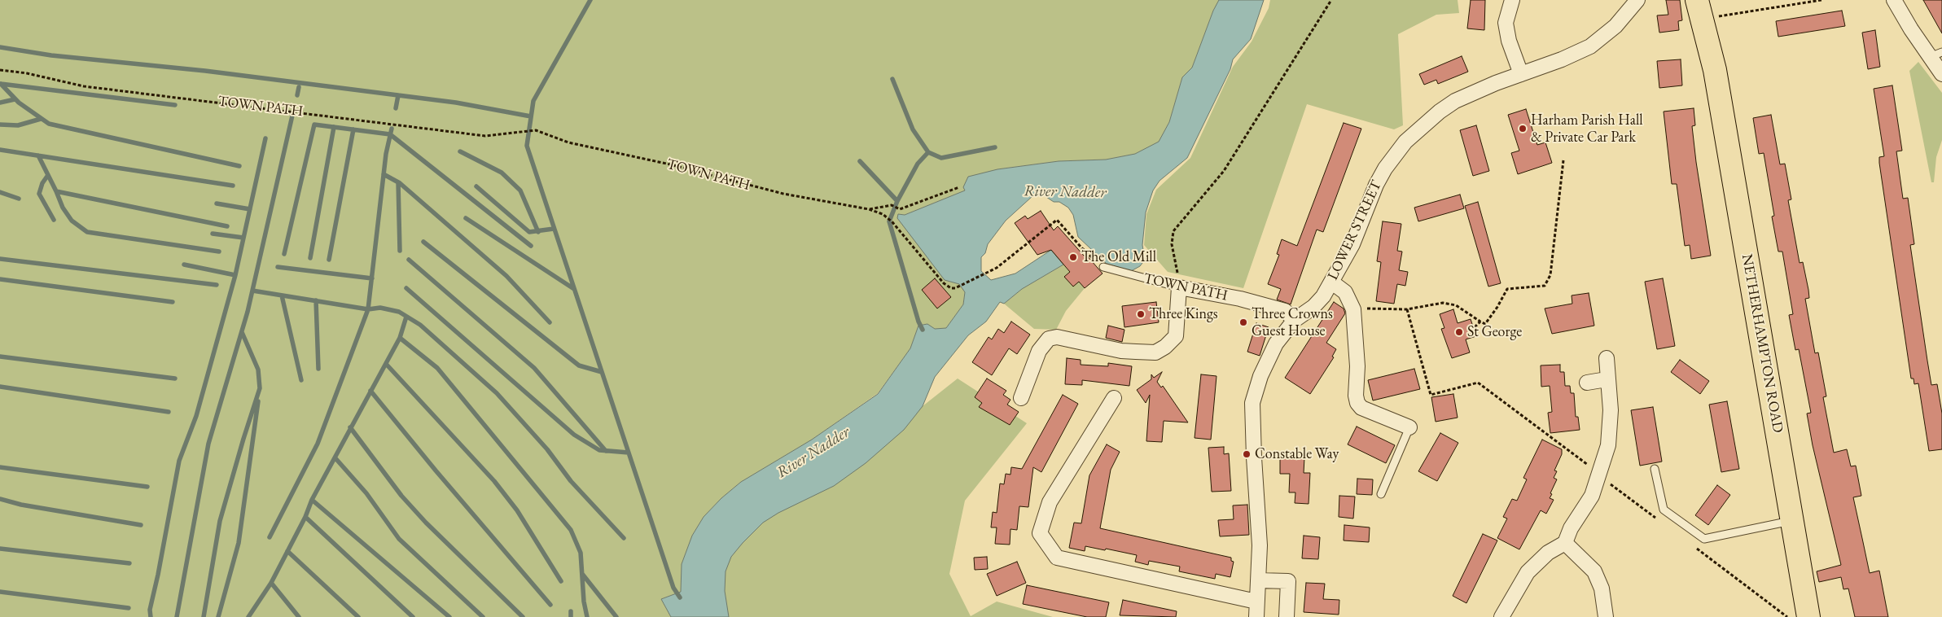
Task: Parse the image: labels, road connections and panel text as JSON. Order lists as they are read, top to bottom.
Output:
{
  "streets": {
    "main road": ["NETHERHAMPTON ROAD"],
    "street": ["TOWN PATH", "LOWER STREET"]
  },
  "crossings": [
    ["TOWN PATH", "LOWER STREET"]
  ],
  "water": ["River Nadder"],
  "places": [
    "Harham Parish Hall & Private Car Park",
    "The Old Mill",
    "Three Kings",
    "Three Crowns Guest House",
    "St George",
    "Constable Way"
  ]
}
